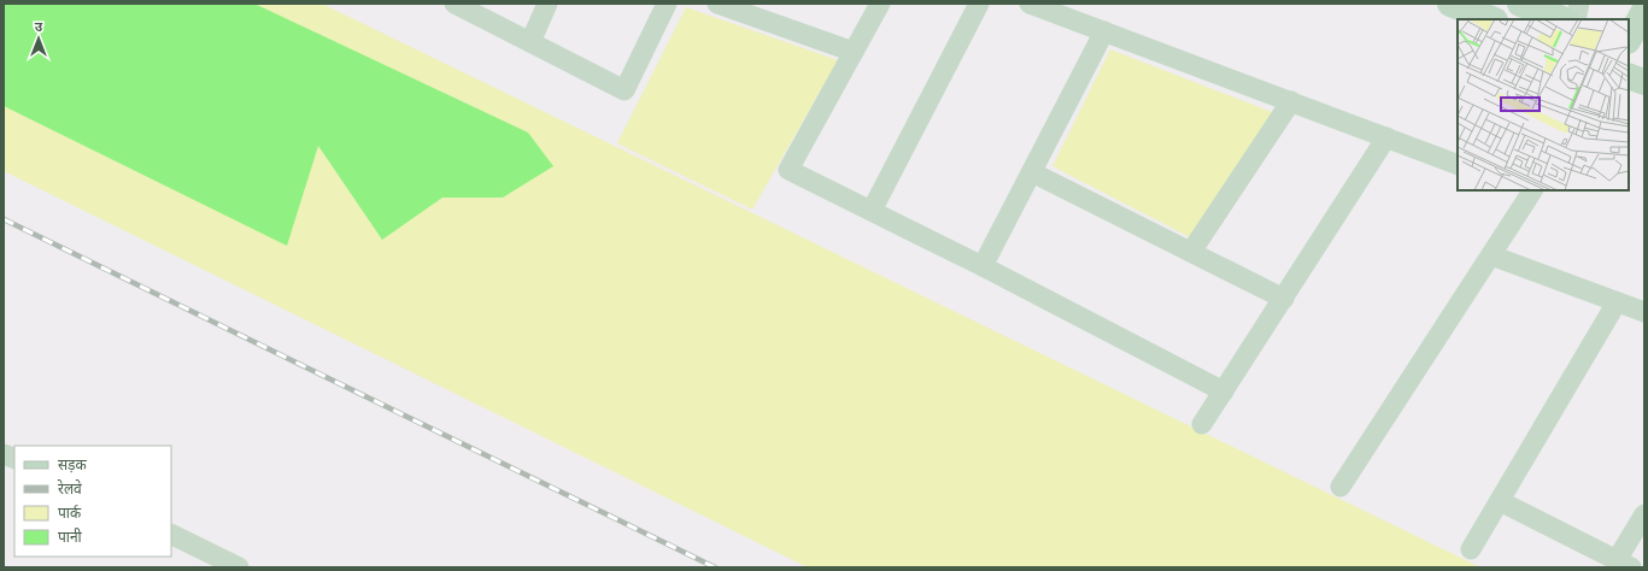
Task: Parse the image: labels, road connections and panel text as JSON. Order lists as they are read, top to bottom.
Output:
{
  "legend": [
    "सड़क",
    "रेलवे",
    "पार्क",
    "पानी"
  ],
  "north": "top"
}
